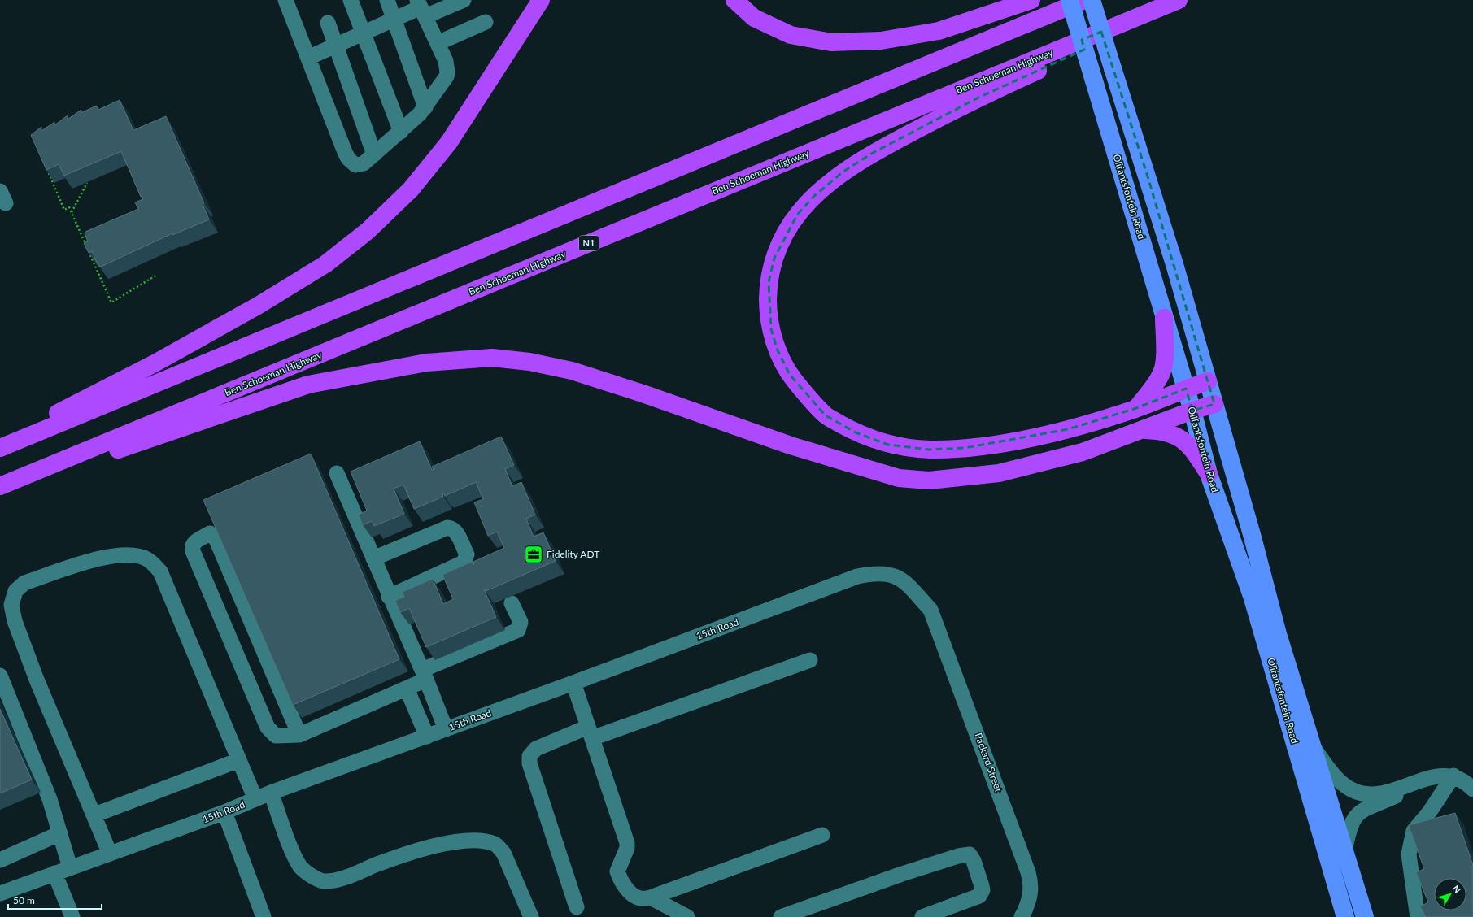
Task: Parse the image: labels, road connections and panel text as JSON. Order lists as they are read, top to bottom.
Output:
{
  "streets": {
    "highway": ["Ben Schoeman Highway", "N1"],
    "main road": ["Olifantsfontein Road"],
    "street": ["15th Road", "Packard Street"]
  },
  "crossings": [
    ["15th Road", "Packard Street"]
  ],
  "places": {
    "office": ["Fidelity ADT"]
  },
  "scale_bar": "50 m",
  "north": "top right"
}
